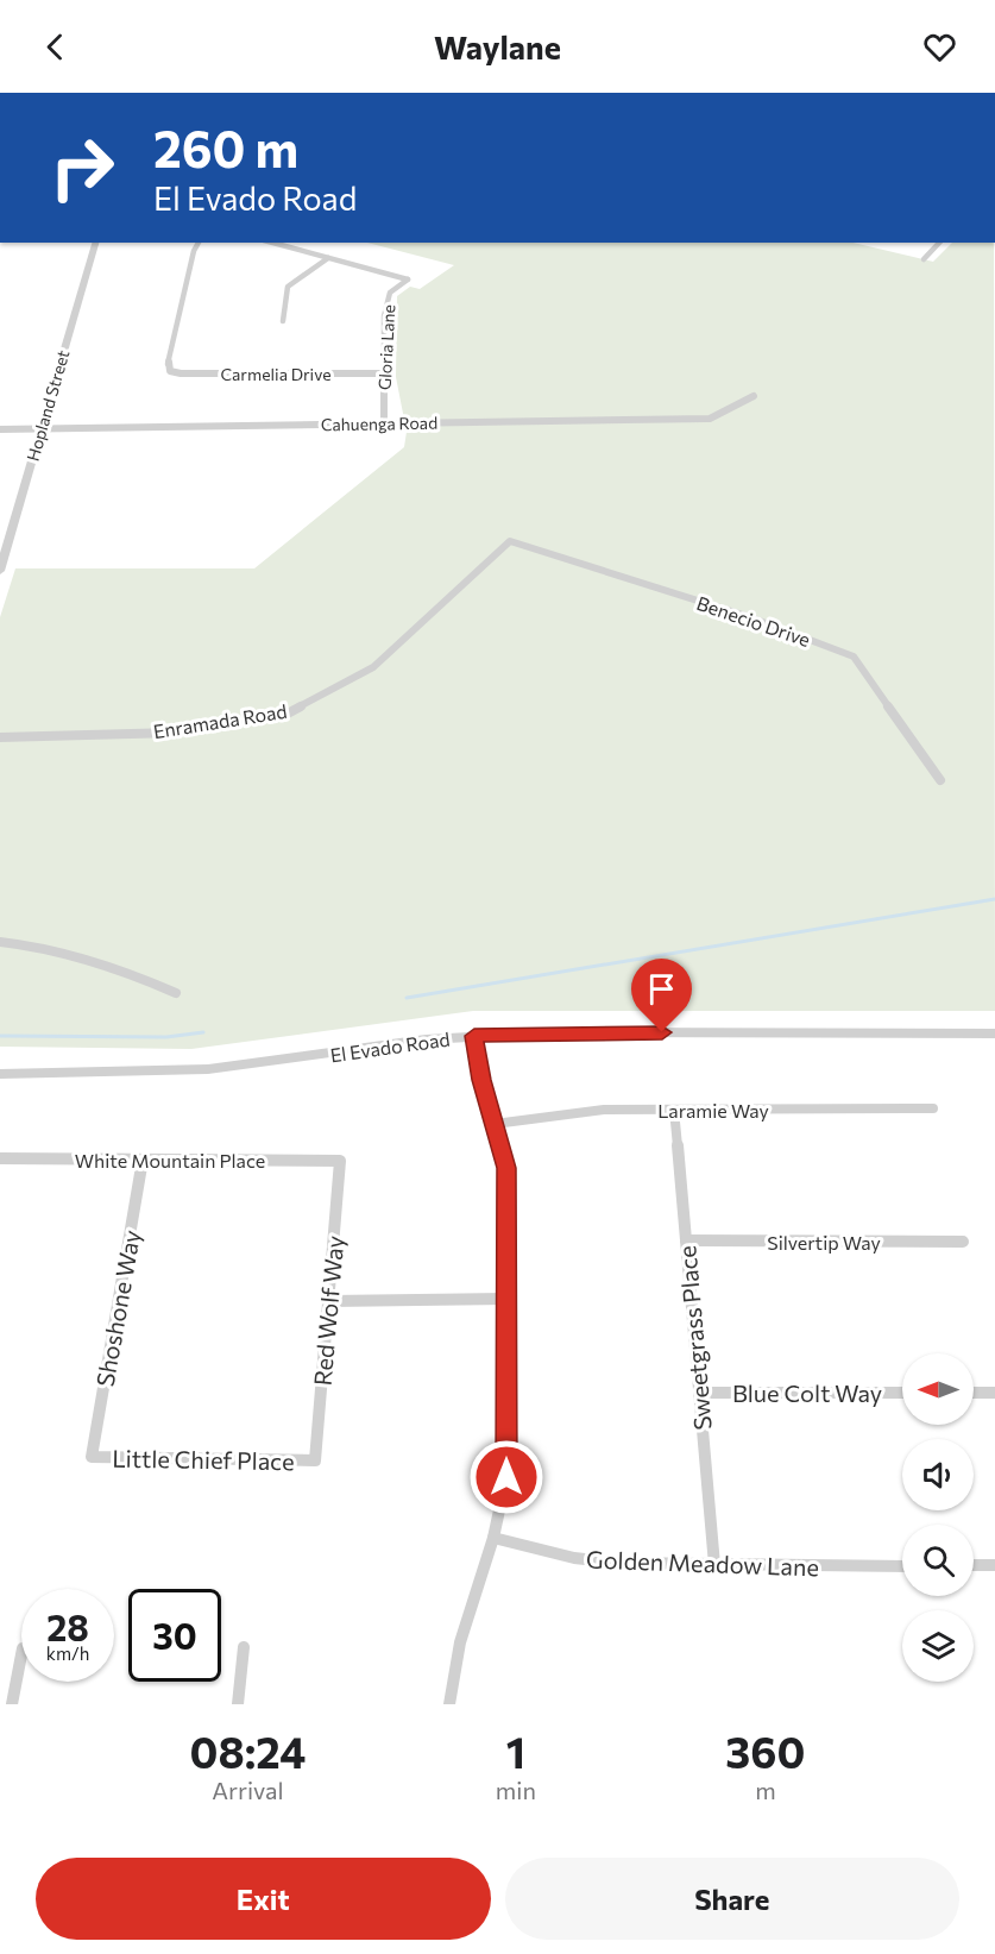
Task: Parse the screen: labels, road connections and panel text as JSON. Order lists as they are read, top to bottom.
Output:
{
  "streets": {
    "street": [
      "Gloria Lane",
      "Carmelia Drive",
      "Hopland Street",
      "Cahuenga Road",
      "Benecio Drive",
      "Enramada Road",
      "El Evado Road",
      "Laramie Way",
      "White Mountain Place",
      "Silvertip Way",
      "Shoshone Way",
      "Red Wolf Way",
      "Sweetgrass Place",
      "Blue Colt Way",
      "Little Chief Place",
      "Golden Meadow Lane"
    ]
  },
  "crossings": [
    ["Gloria Lane", "Carmelia Drive"],
    ["Gloria Lane", "Cahuenga Road"],
    ["Hopland Street", "Cahuenga Road"],
    ["Benecio Drive", "Enramada Road"],
    ["Laramie Way", "Sweetgrass Place"],
    ["White Mountain Place", "Shoshone Way"],
    ["White Mountain Place", "Red Wolf Way"],
    ["Silvertip Way", "Sweetgrass Place"],
    ["Shoshone Way", "Little Chief Place"],
    ["Red Wolf Way", "Little Chief Place"],
    ["Sweetgrass Place", "Blue Colt Way"],
    ["Sweetgrass Place", "Golden Meadow Lane"]
  ],
  "north": "left",
  "page": {
    "header": "Waylane",
    "turn": ["260 m", "El Evado Road"],
    "speed": "28 km/h",
    "limit": "30",
    "eta": [
      "08:24",
      "Arrival",
      "1",
      "min",
      "360",
      "m"
    ],
    "buttons": ["Exit", "Share"]
  }
}
